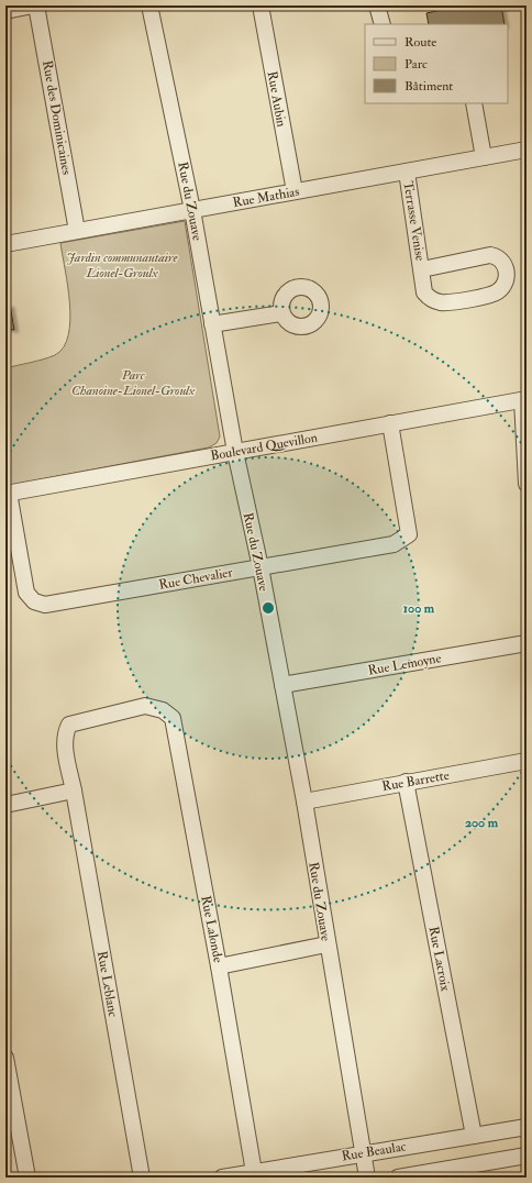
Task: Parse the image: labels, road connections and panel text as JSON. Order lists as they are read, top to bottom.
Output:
{
  "streets": {
    "street": [
      "Rue Aubin",
      "Rue des Dominicaines",
      "Rue Mathias",
      "Rue du Zouave",
      "Terrasse Venise",
      "Boulevard Quevillon",
      "Rue Chevalier",
      "Rue Lemoyne",
      "Rue Barrette",
      "Rue Lalonde",
      "Rue Lacroix",
      "Rue Leblanc",
      "Rue Beaulac"
    ]
  },
  "crossings": [
    ["Rue Aubin", "Rue Mathias"],
    ["Rue des Dominicaines", "Rue Mathias"],
    ["Rue Mathias", "Rue du Zouave"],
    ["Rue Mathias", "Terrasse Venise"],
    ["Rue du Zouave", "Boulevard Quevillon"],
    ["Rue du Zouave", "Rue Chevalier"],
    ["Rue du Zouave", "Rue Lemoyne"],
    ["Rue du Zouave", "Rue Barrette"],
    ["Rue du Zouave", "Rue Beaulac"],
    ["Boulevard Quevillon", "Rue Chevalier"],
    ["Rue Barrette", "Rue Lacroix"],
    ["Rue Lalonde", "Rue Leblanc"],
    ["Rue Lalonde", "Rue Beaulac"],
    ["Rue Lacroix", "Rue Beaulac"]
  ],
  "parks": ["Jardin communautaire Lionel-Groulx", "Parc Chanoine-Lionel-Groulx"],
  "legend": ["Route", "Parc", "Bâtiment"],
  "rings": ["100 m", "200 m"]
}
